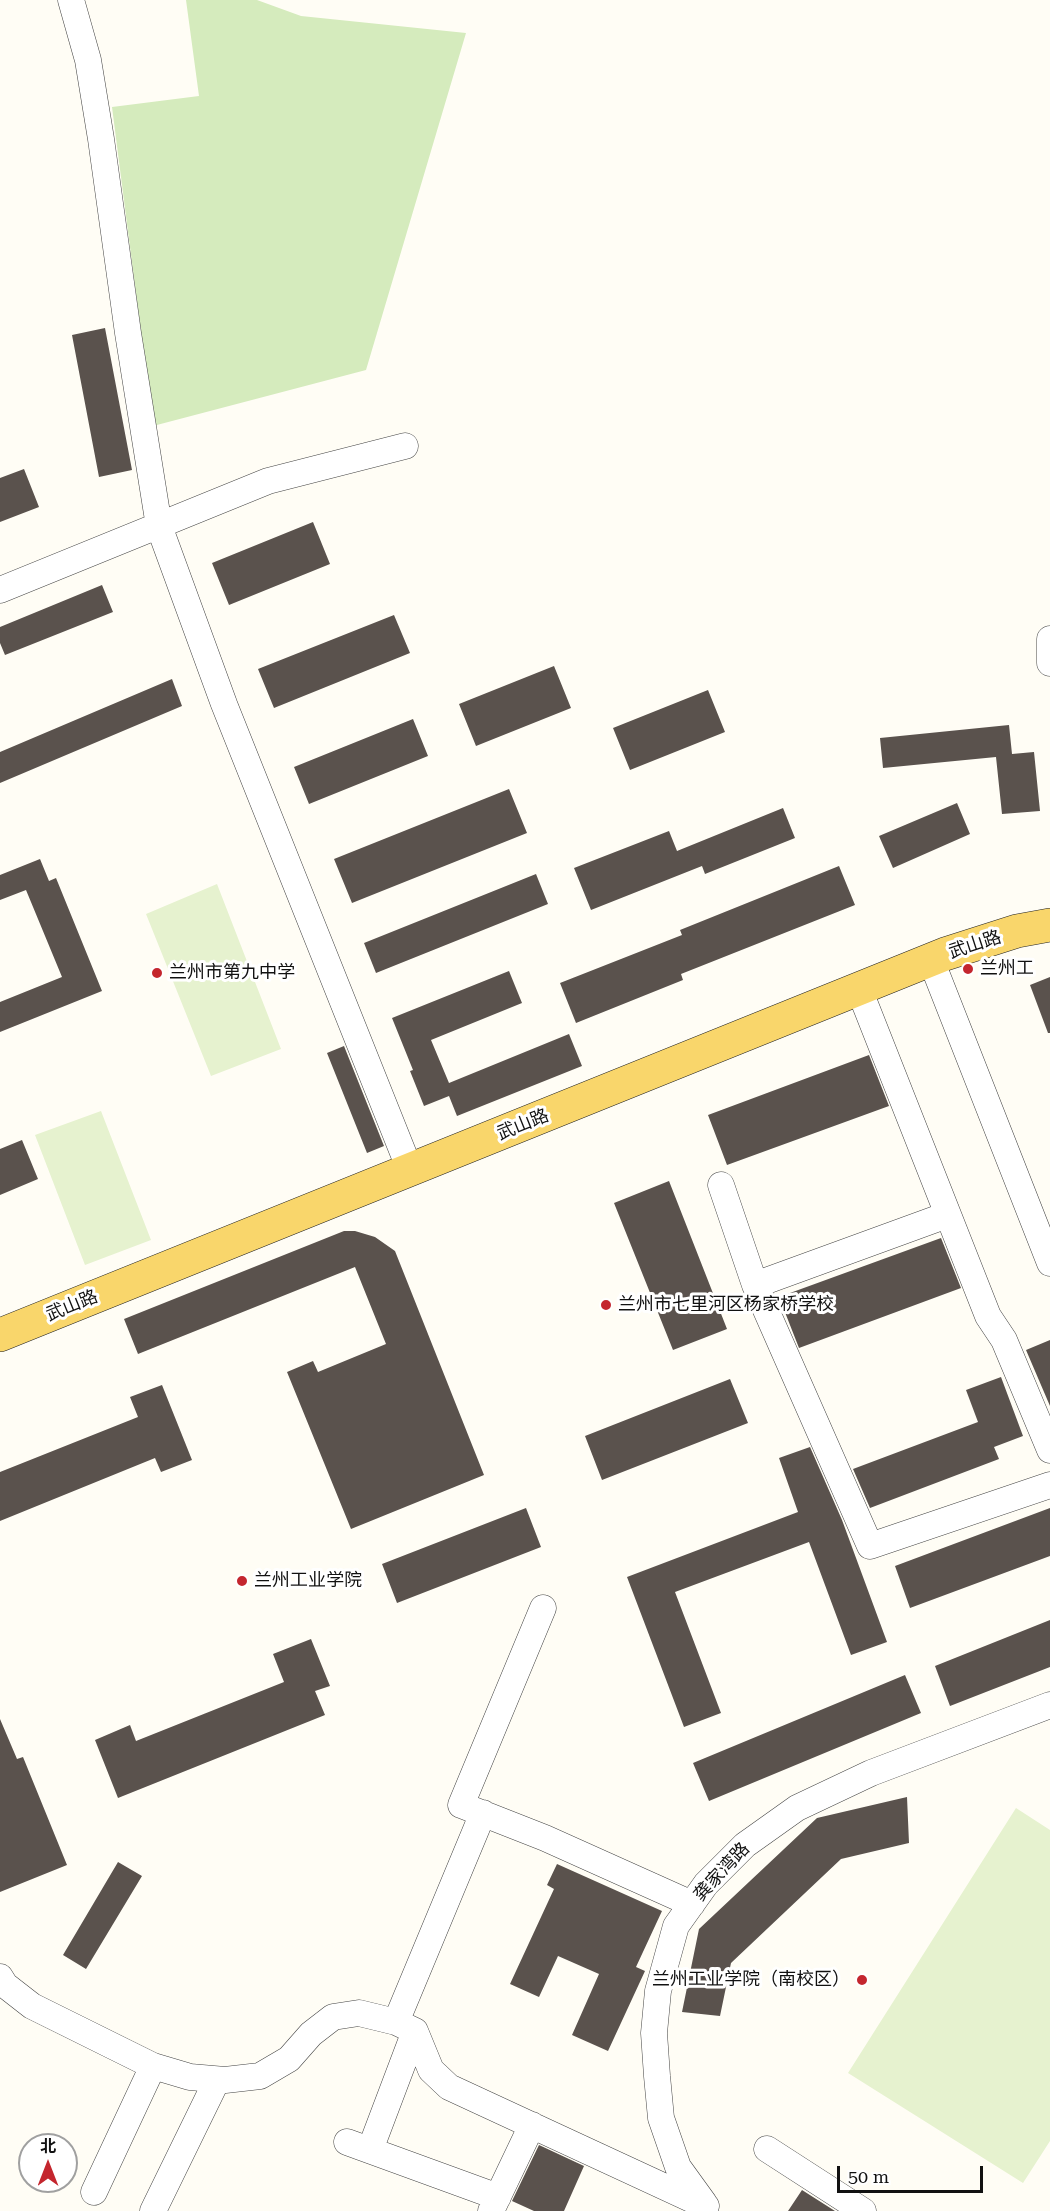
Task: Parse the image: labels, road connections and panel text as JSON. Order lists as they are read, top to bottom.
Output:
{
  "streets": {
    "main road": ["武山路"],
    "street": ["龚家湾路"]
  },
  "places": [
    "兰州工",
    "兰州市第九中学",
    "兰州市七里河区杨家桥学校",
    "兰州工业学院",
    "兰州工业学院（南校区）"
  ],
  "scale_bar": "50 m",
  "north": "top"
}
